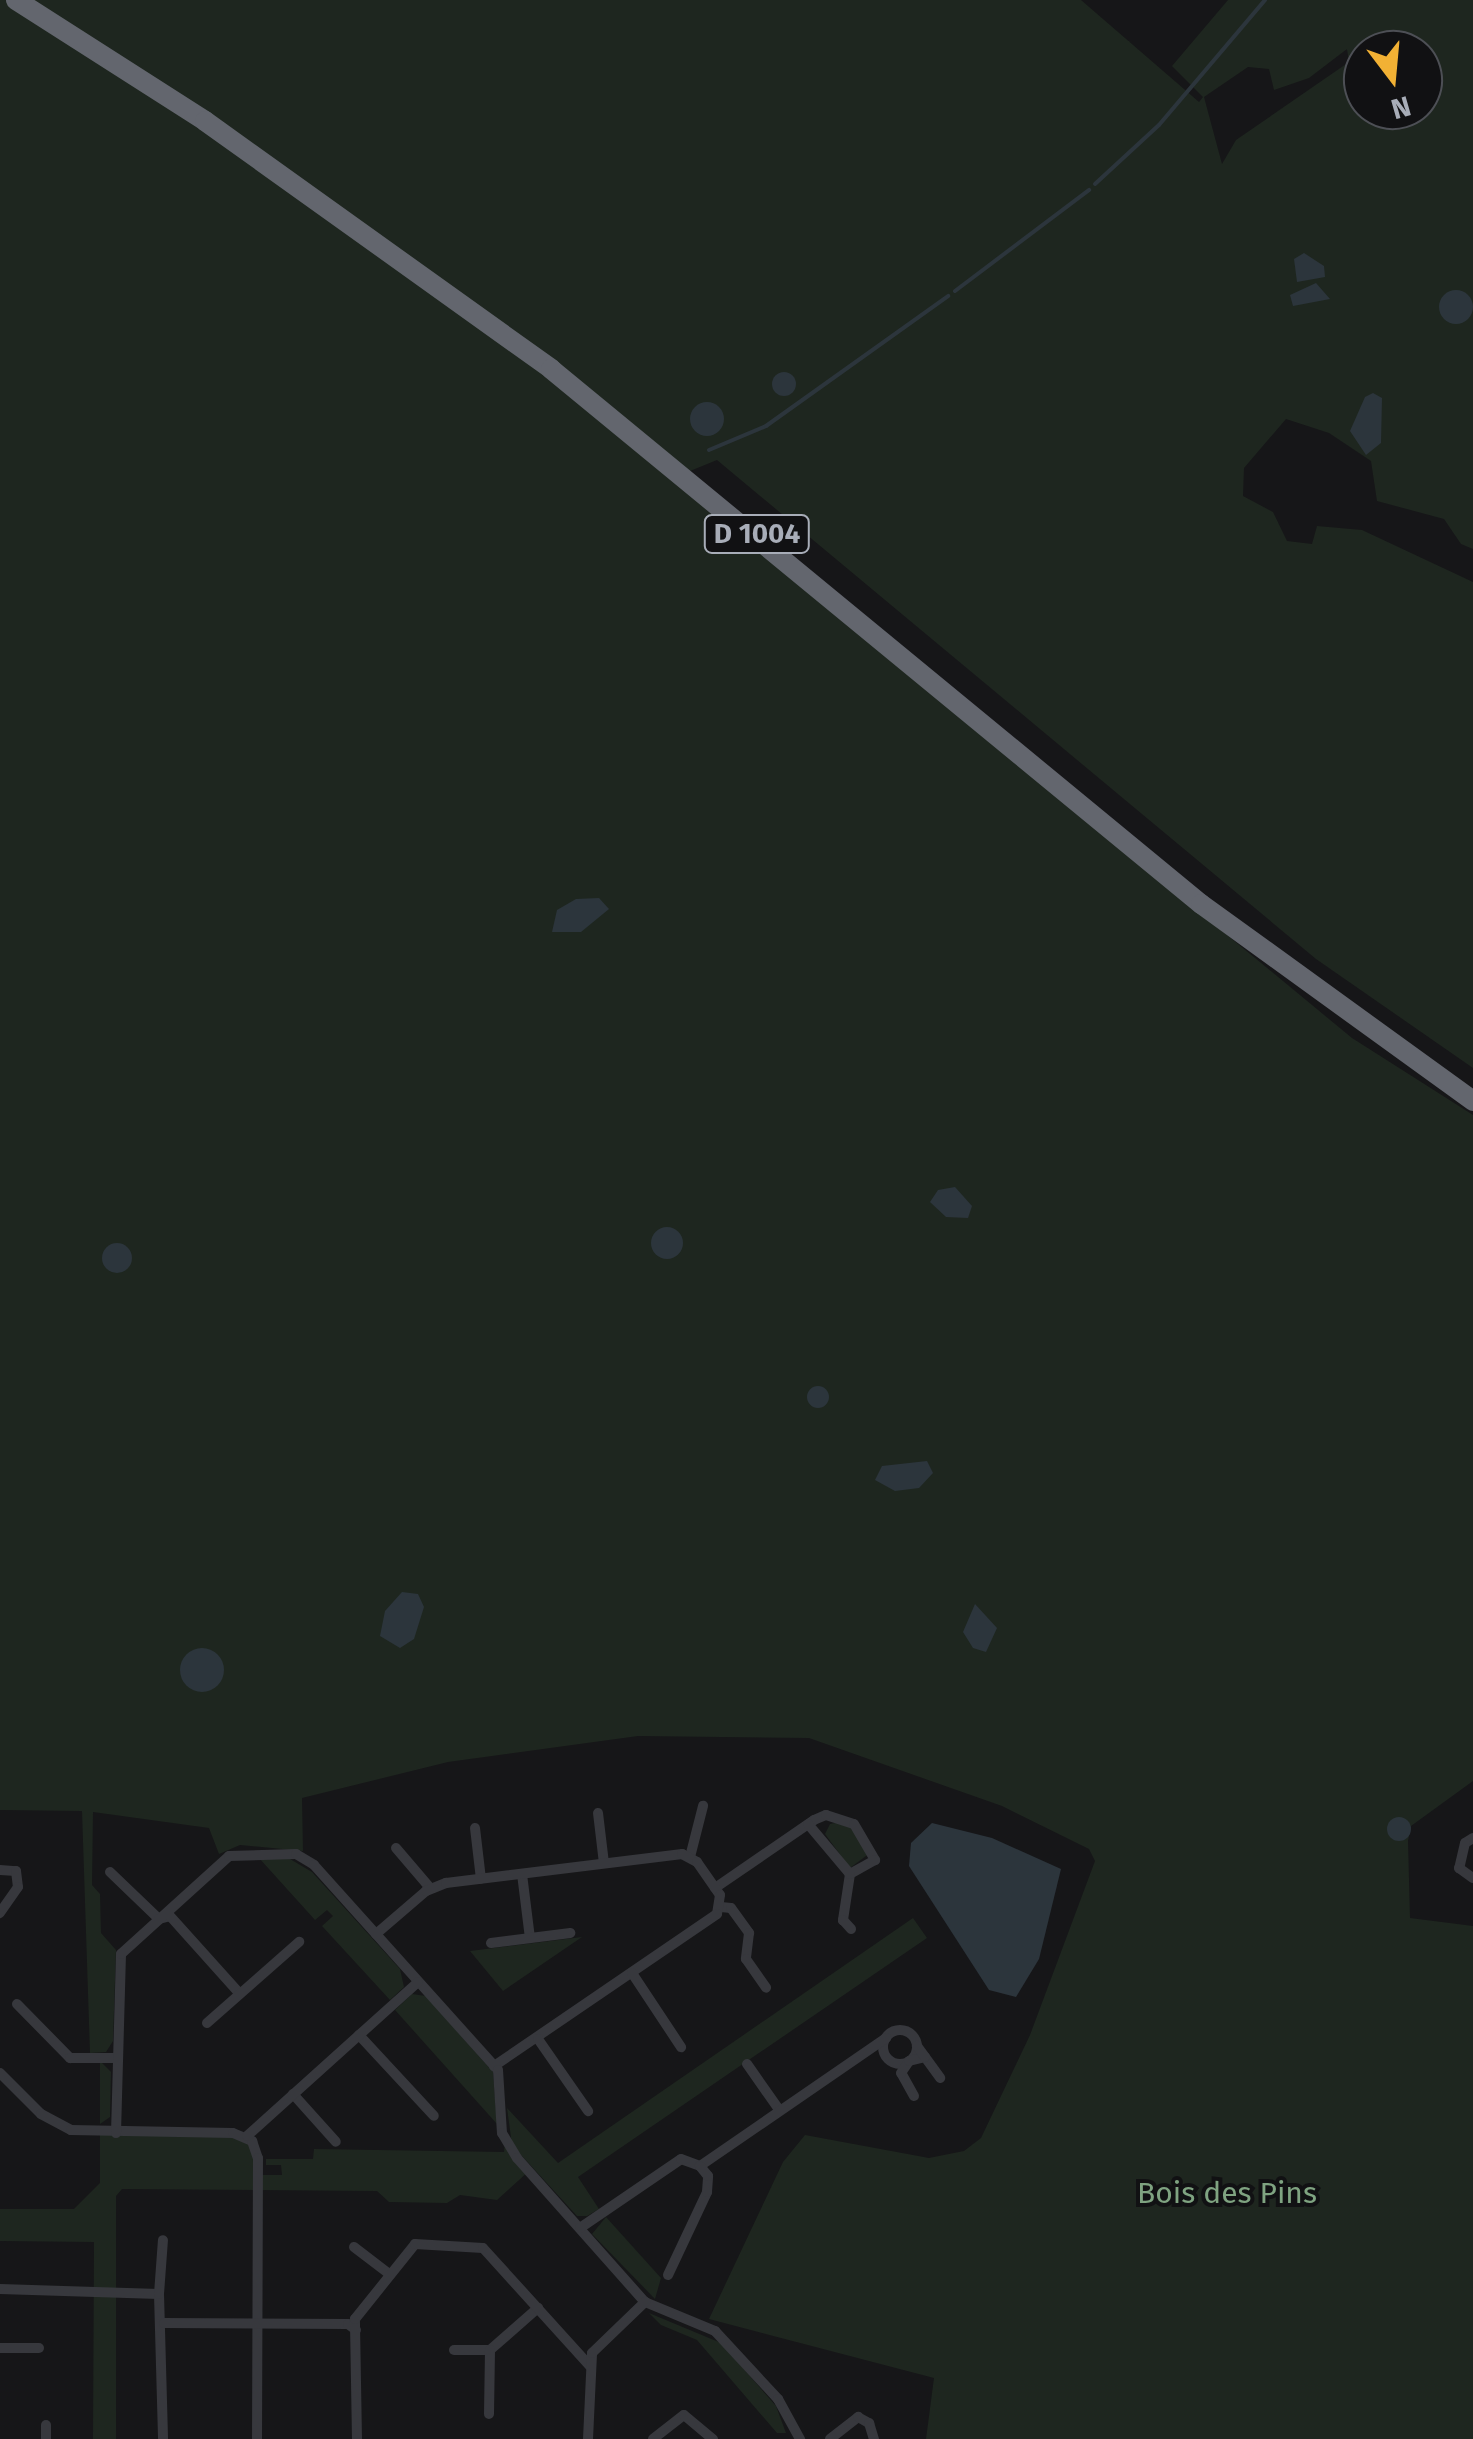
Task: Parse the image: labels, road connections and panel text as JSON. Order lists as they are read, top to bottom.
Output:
{
  "streets": {
    "highway": ["D 1004"]
  },
  "parks": ["Bois des Pins"],
  "north": "bottom"
}
